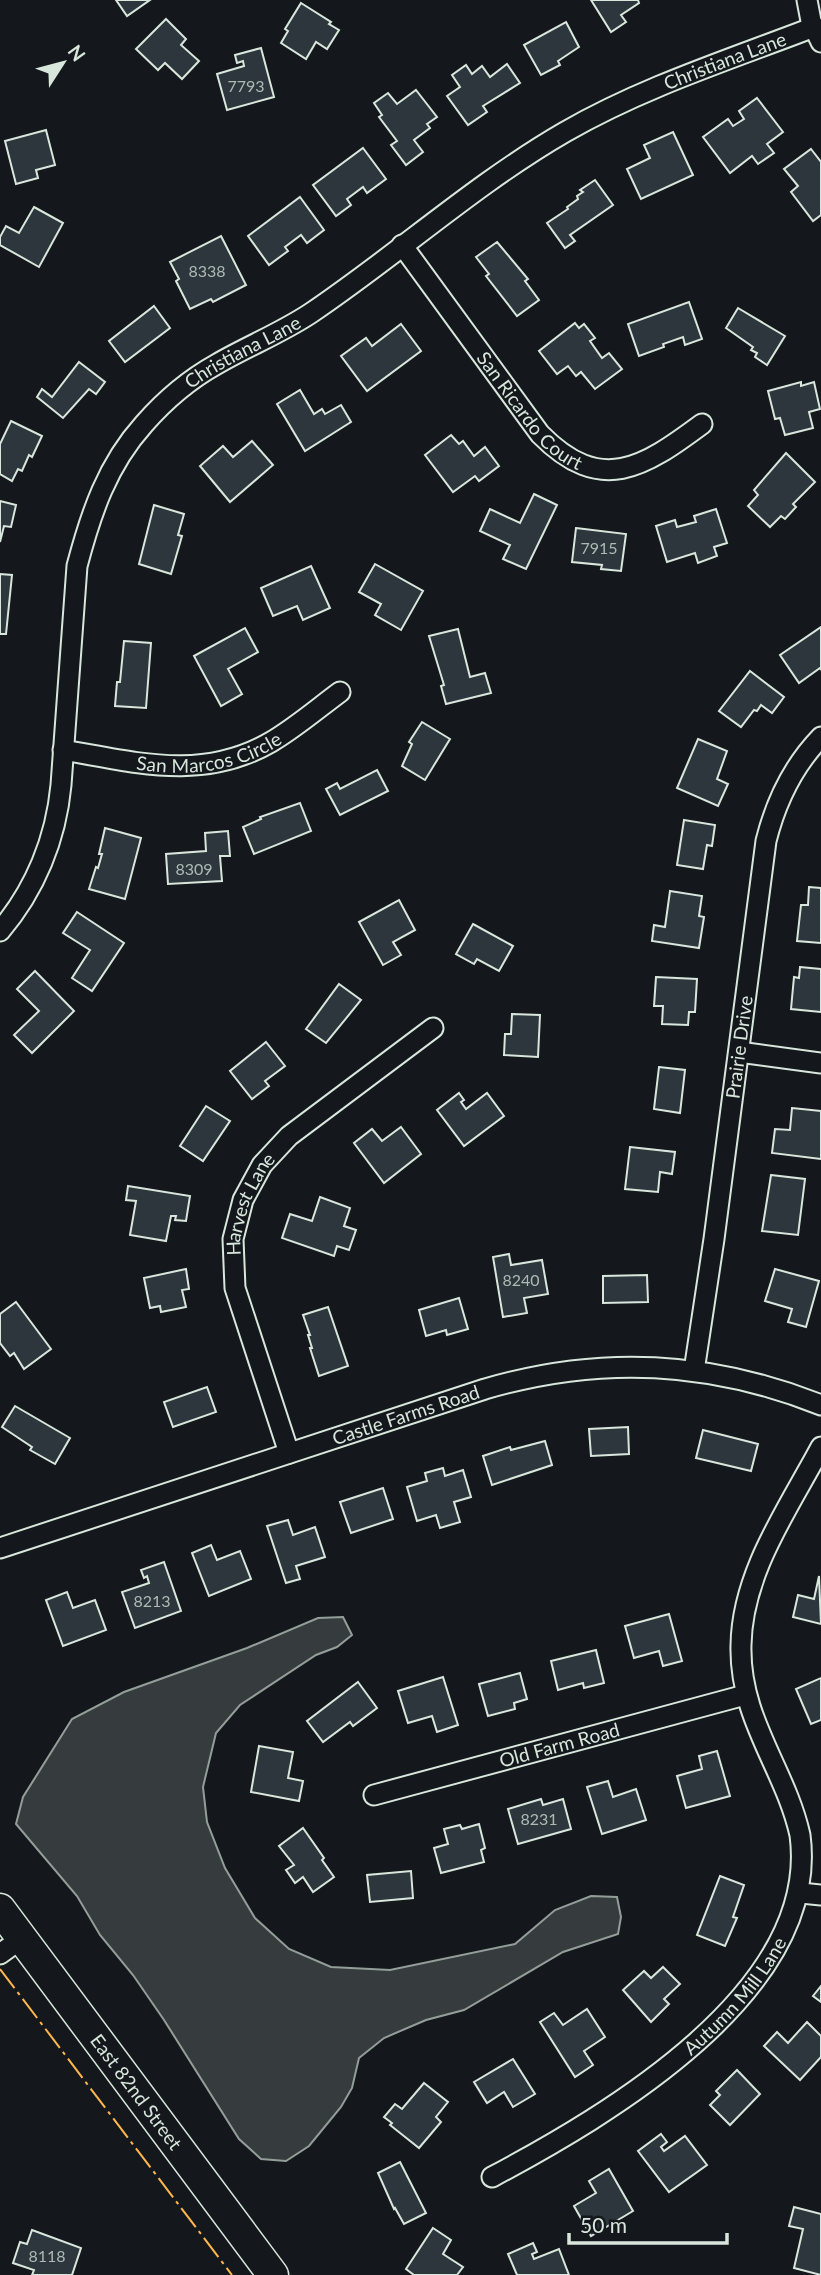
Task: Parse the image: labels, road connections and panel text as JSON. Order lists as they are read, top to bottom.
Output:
{
  "streets": {
    "main road": ["East 82nd Street"],
    "street": [
      "Christiana Lane",
      "San Ricardo Court",
      "San Marcos Circle",
      "Prairie Drive",
      "Harvest Lane",
      "Castle Farms Road",
      "Old Farm Road",
      "Autumn Mill Lane"
    ]
  },
  "crossings": [
    ["Christiana Lane", "San Ricardo Court"],
    ["Christiana Lane", "San Marcos Circle"],
    ["Prairie Drive", "Castle Farms Road"],
    ["Harvest Lane", "Castle Farms Road"],
    ["Old Farm Road", "Autumn Mill Lane"]
  ],
  "house_numbers": [
    "7793",
    "8338",
    "7915",
    "8309",
    "8240",
    "8213",
    "8231",
    "8118"
  ],
  "scale_bar": "50 m",
  "north": "top right"
}
